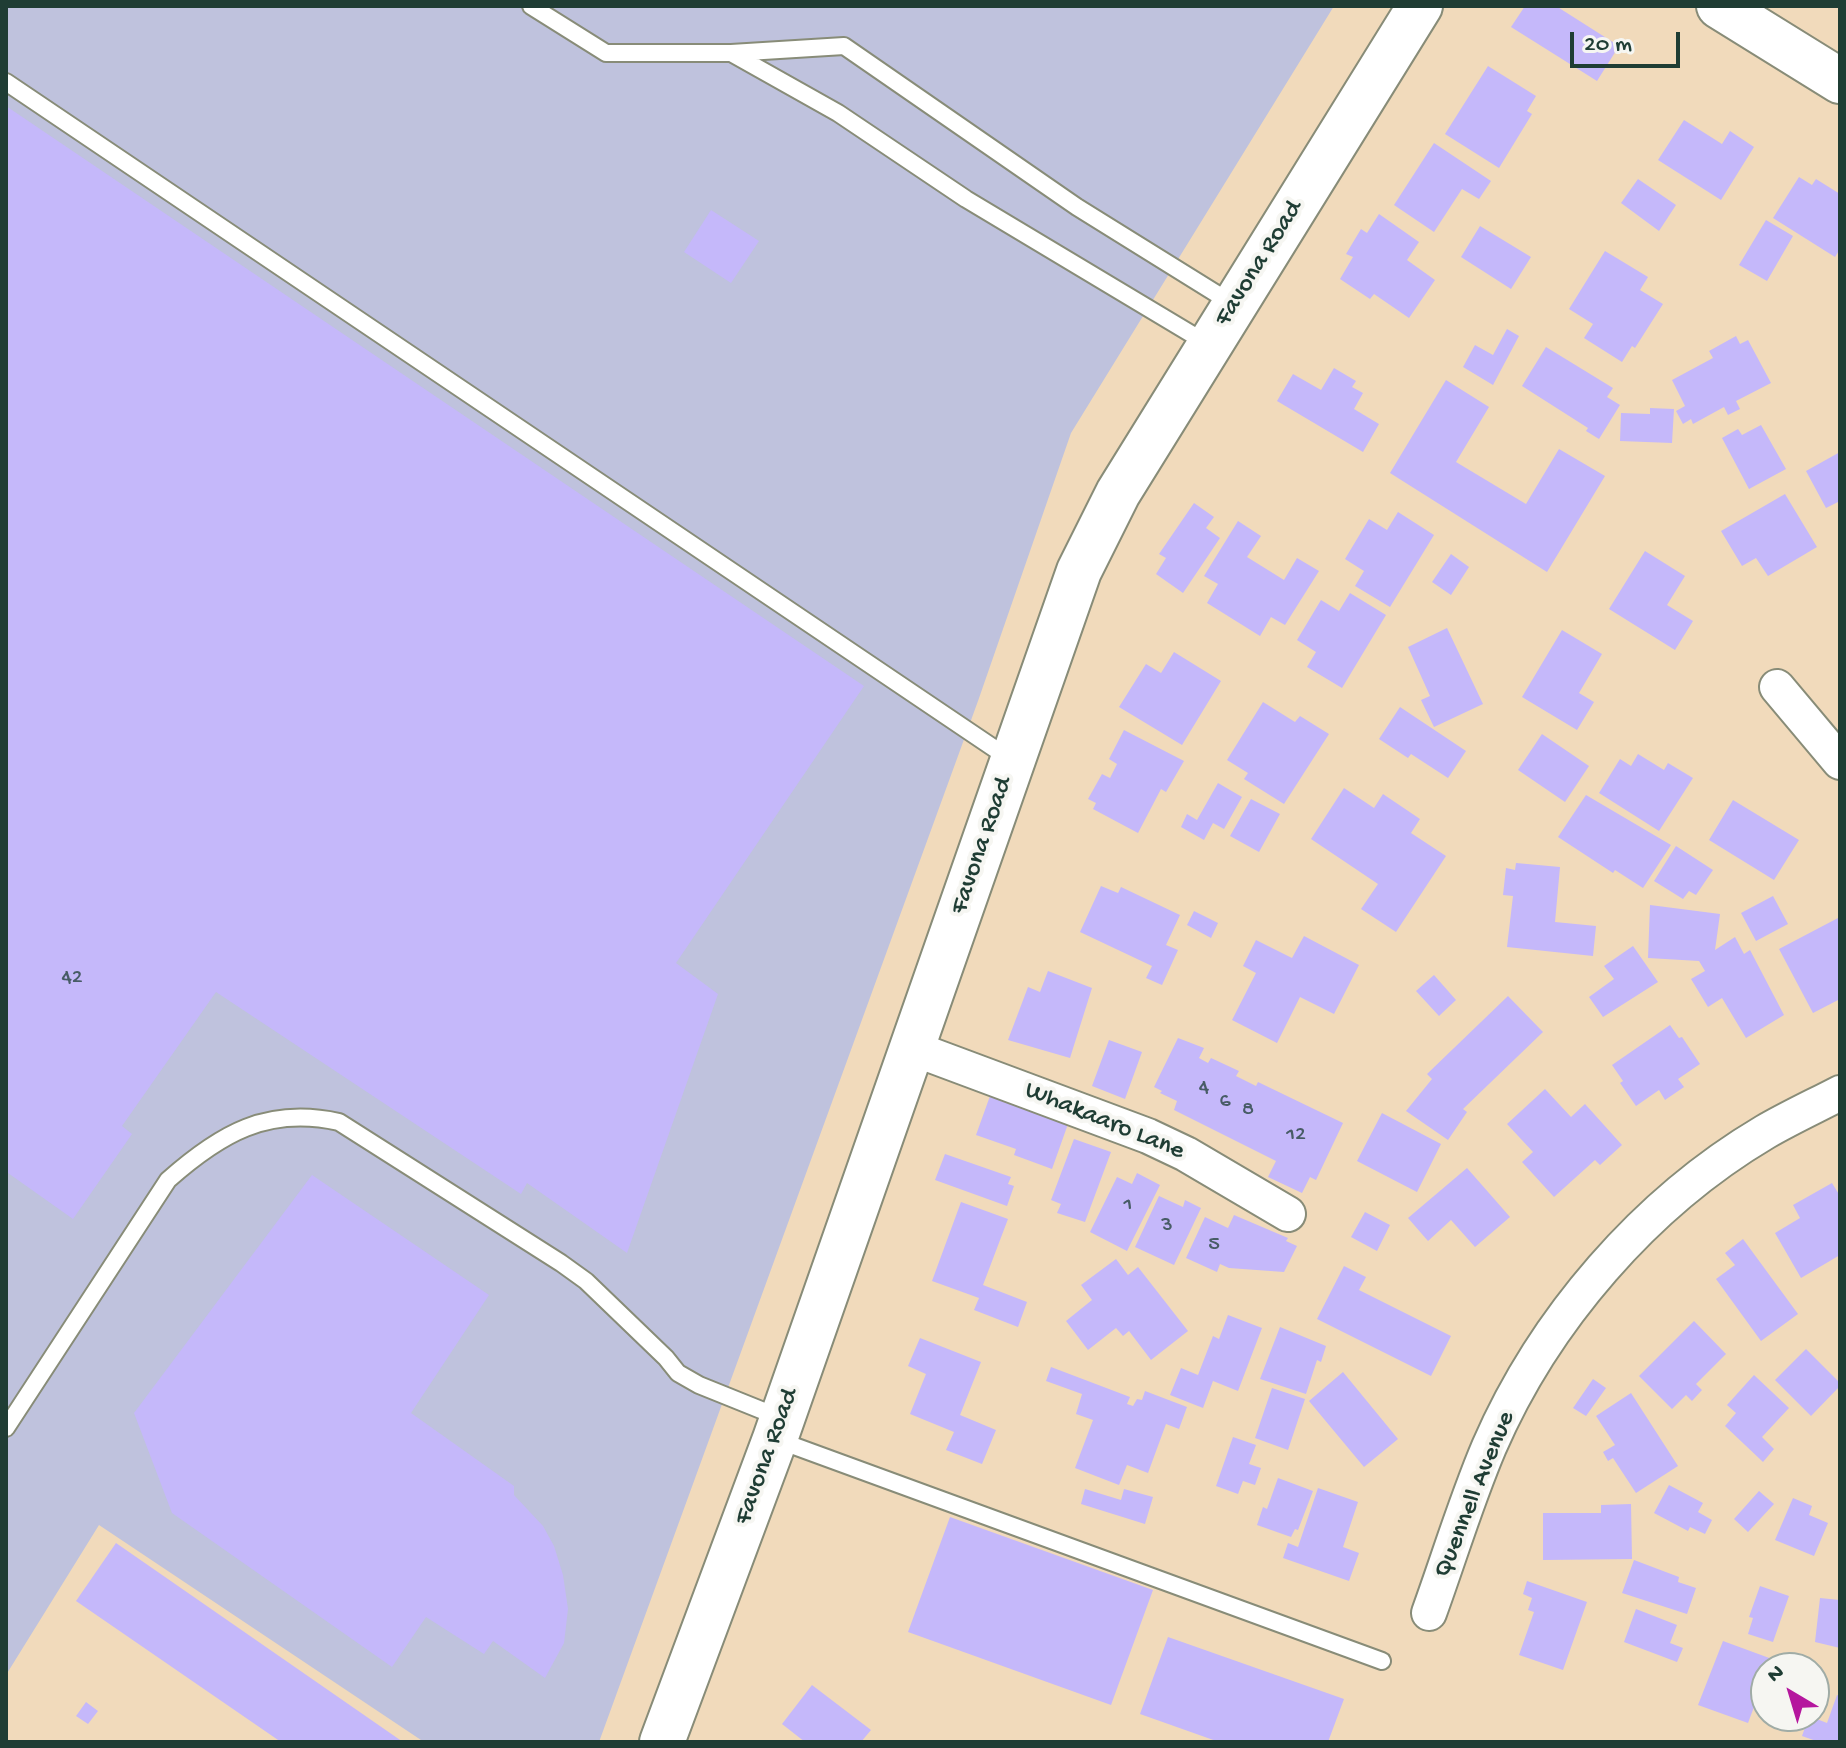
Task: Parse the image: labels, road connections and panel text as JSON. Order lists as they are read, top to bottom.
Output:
{
  "streets": {
    "main road": ["Favona Road"],
    "street": ["Whakaaro Lane", "Quennell Avenue"]
  },
  "crossings": [
    ["Favona Road", "Whakaaro Lane"]
  ],
  "house_numbers": [
    "42",
    "4",
    "6",
    "8",
    "12",
    "1",
    "3",
    "5"
  ],
  "scale_bar": "20 m",
  "north": "top left"
}
